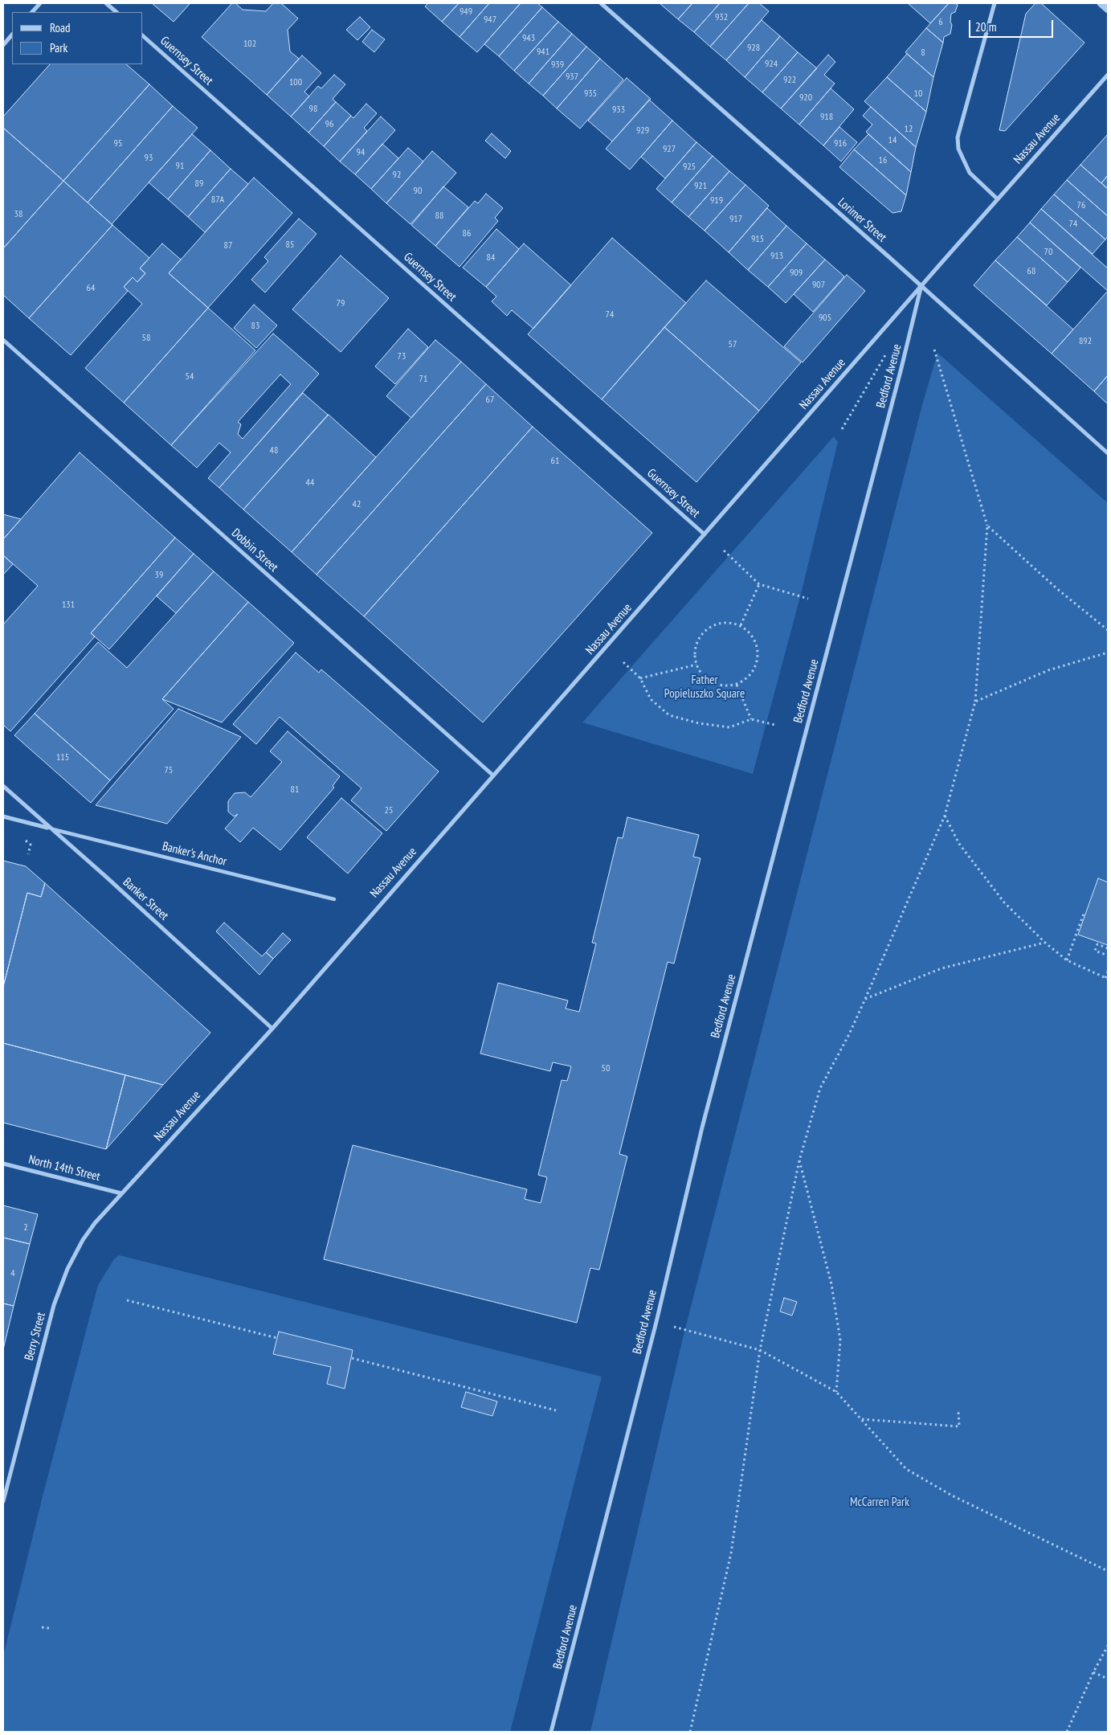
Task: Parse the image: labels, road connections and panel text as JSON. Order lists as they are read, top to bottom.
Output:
{
  "streets": {
    "street": [
      "Guernsey Street",
      "Nassau Avenue",
      "Lorimer Street",
      "Bedford Avenue",
      "Dobbin Street",
      "Banker's Anchor",
      "Banker Street",
      "North 14th Street",
      "Berry Street"
    ]
  },
  "crossings": [
    ["Guernsey Street", "Nassau Avenue"],
    ["Nassau Avenue", "Lorimer Street"],
    ["Nassau Avenue", "Bedford Avenue"],
    ["Nassau Avenue", "Dobbin Street"],
    ["Nassau Avenue", "Banker Street"],
    ["Nassau Avenue", "North 14th Street"],
    ["Nassau Avenue", "Berry Street"],
    ["Lorimer Street", "Bedford Avenue"],
    ["Banker's Anchor", "Banker Street"],
    ["North 14th Street", "Berry Street"]
  ],
  "parks": ["Father Popieluszko Square", "McCarren Park"],
  "house_numbers": [
    "949",
    "932",
    "947",
    "6",
    "943",
    "102",
    "928",
    "941",
    "8",
    "924",
    "939",
    "937",
    "922",
    "100",
    "935",
    "10",
    "920",
    "98",
    "933",
    "918",
    "96",
    "12",
    "929",
    "14",
    "95",
    "916",
    "927",
    "94",
    "93",
    "16",
    "91",
    "925",
    "92",
    "89",
    "921",
    "90",
    "87A",
    "919",
    "76",
    "38",
    "88",
    "917",
    "74",
    "86",
    "915",
    "85",
    "87",
    "70",
    "913",
    "84",
    "68",
    "909",
    "907",
    "64",
    "79",
    "74",
    "905",
    "83",
    "58",
    "892",
    "57",
    "73",
    "54",
    "71",
    "67",
    "48",
    "61",
    "44",
    "42",
    "39",
    "131",
    "115",
    "75",
    "81",
    "25",
    "50",
    "2",
    "4"
  ],
  "legend": ["Road", "Park"],
  "scale_bar": "20 m"
}
